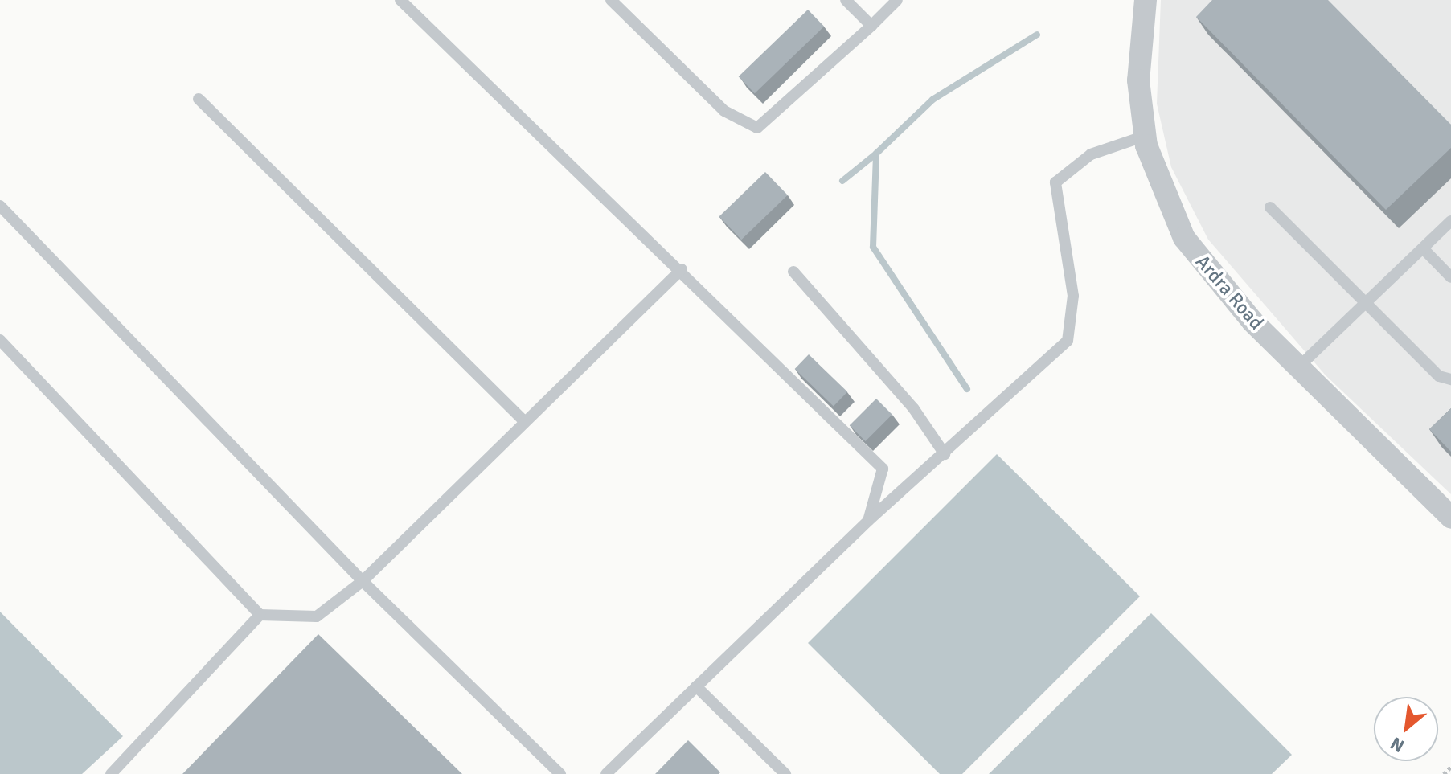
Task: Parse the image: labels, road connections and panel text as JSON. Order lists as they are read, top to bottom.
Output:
{
  "streets": {
    "street": ["Ardra Road"]
  },
  "north": "bottom left"
}
